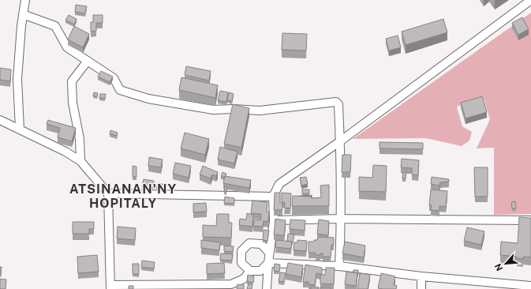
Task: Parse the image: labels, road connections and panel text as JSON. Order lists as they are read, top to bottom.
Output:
{
  "districts": ["ATSINANAN'NY HOPITALY"],
  "north": "bottom left"
}
